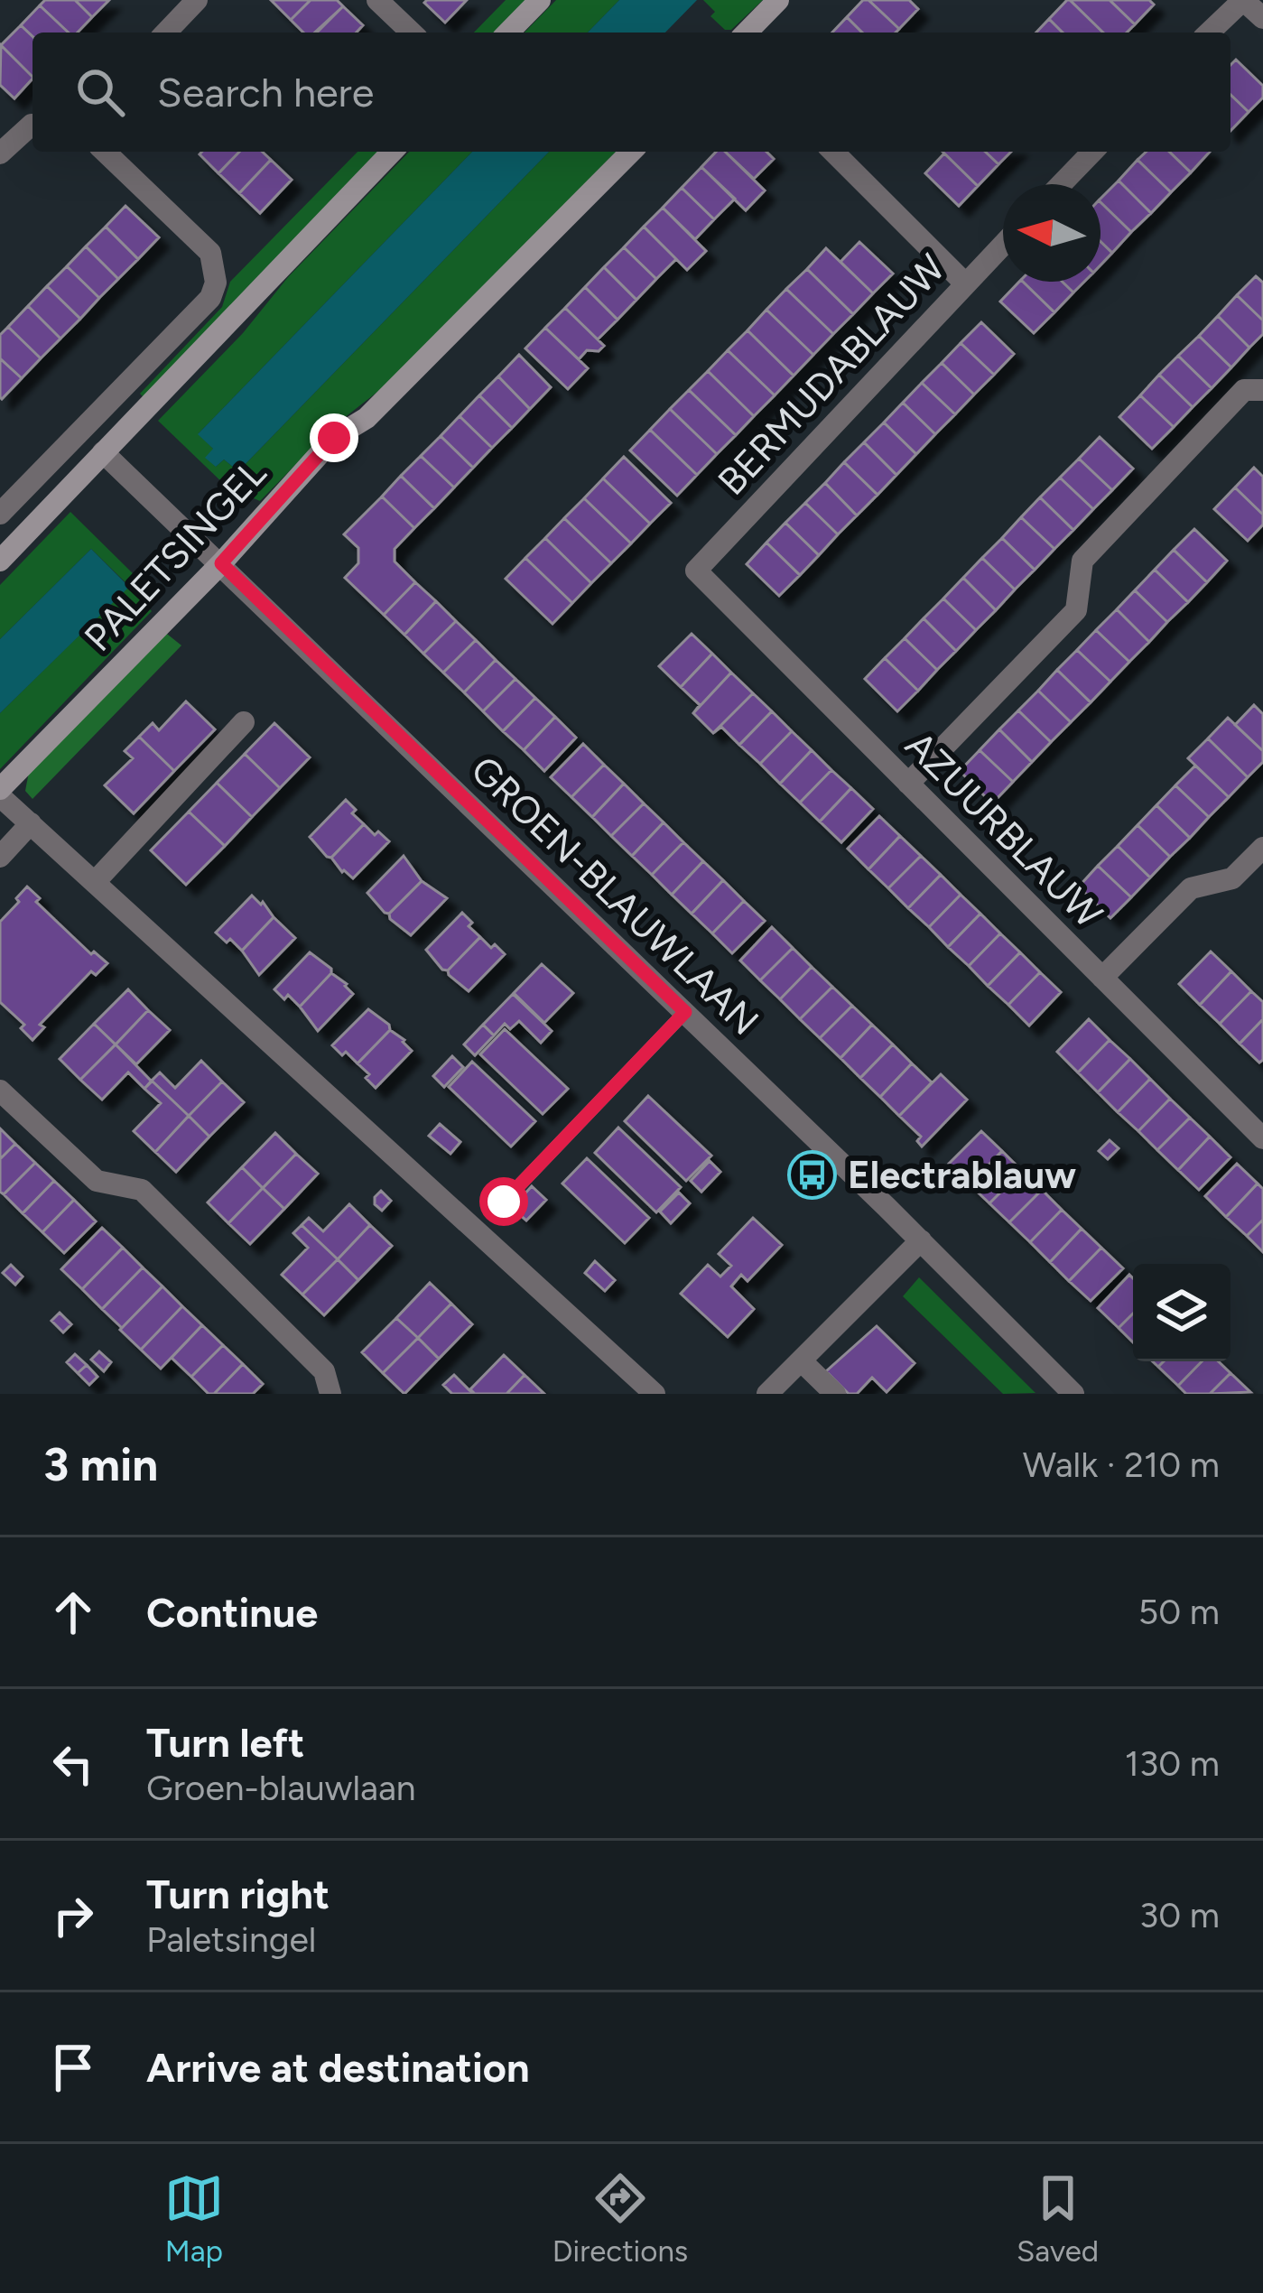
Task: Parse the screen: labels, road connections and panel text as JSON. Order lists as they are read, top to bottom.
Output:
{
  "streets": {
    "street": [
      "BERMUDABLAUW",
      "PALETSINGEL",
      "AZUURBLAUW",
      "GROEN-BLAUWLAAN"
    ]
  },
  "crossings": [
    ["BERMUDABLAUW", "AZUURBLAUW"],
    ["PALETSINGEL", "GROEN-BLAUWLAAN"]
  ],
  "places": {
    "bus stop": ["Electrablauw"]
  },
  "north": "left",
  "page": {
    "search": "Search here",
    "heading": ["3 min", "Walk · 210 m"],
    "list": [
      ["Continue", "50 m"],
      ["Turn left", "Groen-blauwlaan", "130 m"],
      ["Turn right", "Paletsingel", "30 m"],
      "Arrive at destination"
    ],
    "nav": ["Map", "Directions", "Saved"]
  }
}
